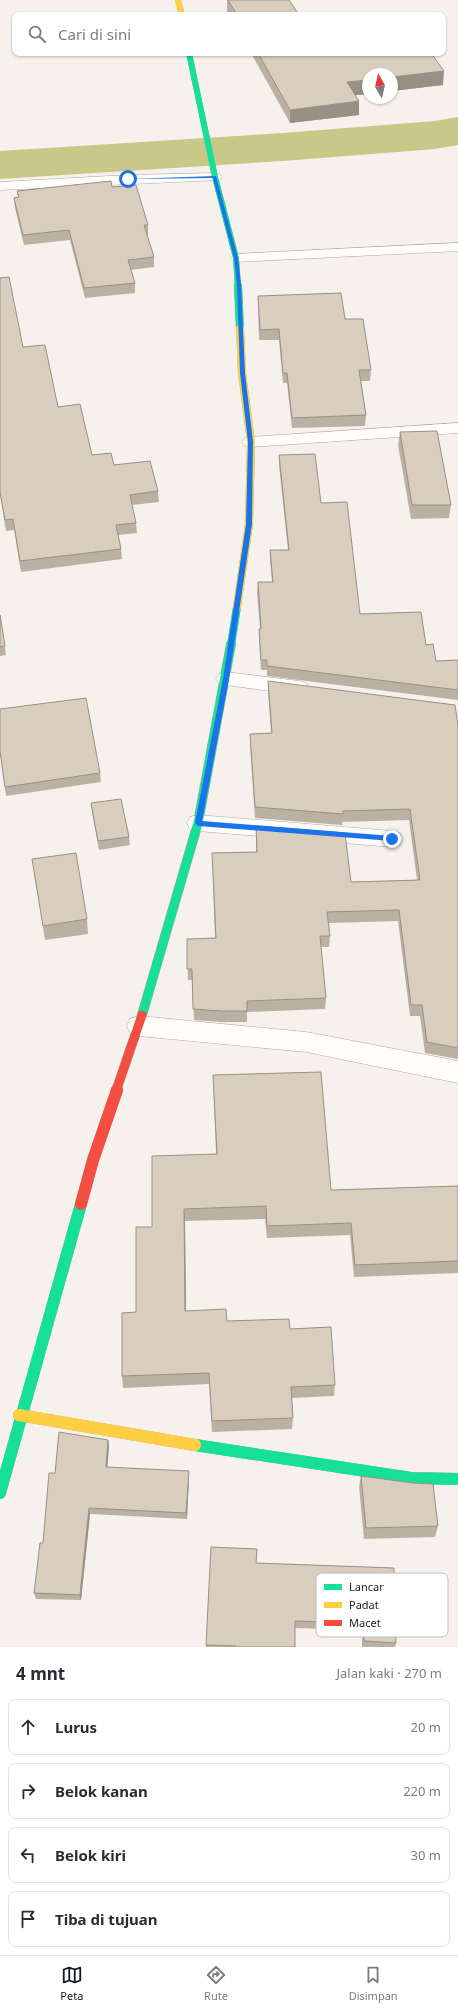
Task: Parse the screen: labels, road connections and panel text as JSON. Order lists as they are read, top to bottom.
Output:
{
  "legend": ["Lancar", "Padat", "Macet"],
  "north": "top",
  "page": {
    "search": "Cari di sini",
    "heading": ["4 mnt", "Jalan kaki · 270 m"],
    "list": [
      ["Lurus", "20 m"],
      ["Belok kanan", "220 m"],
      ["Belok kiri", "30 m"],
      "Tiba di tujuan"
    ],
    "nav": ["Peta", "Rute", "Disimpan"]
  }
}
